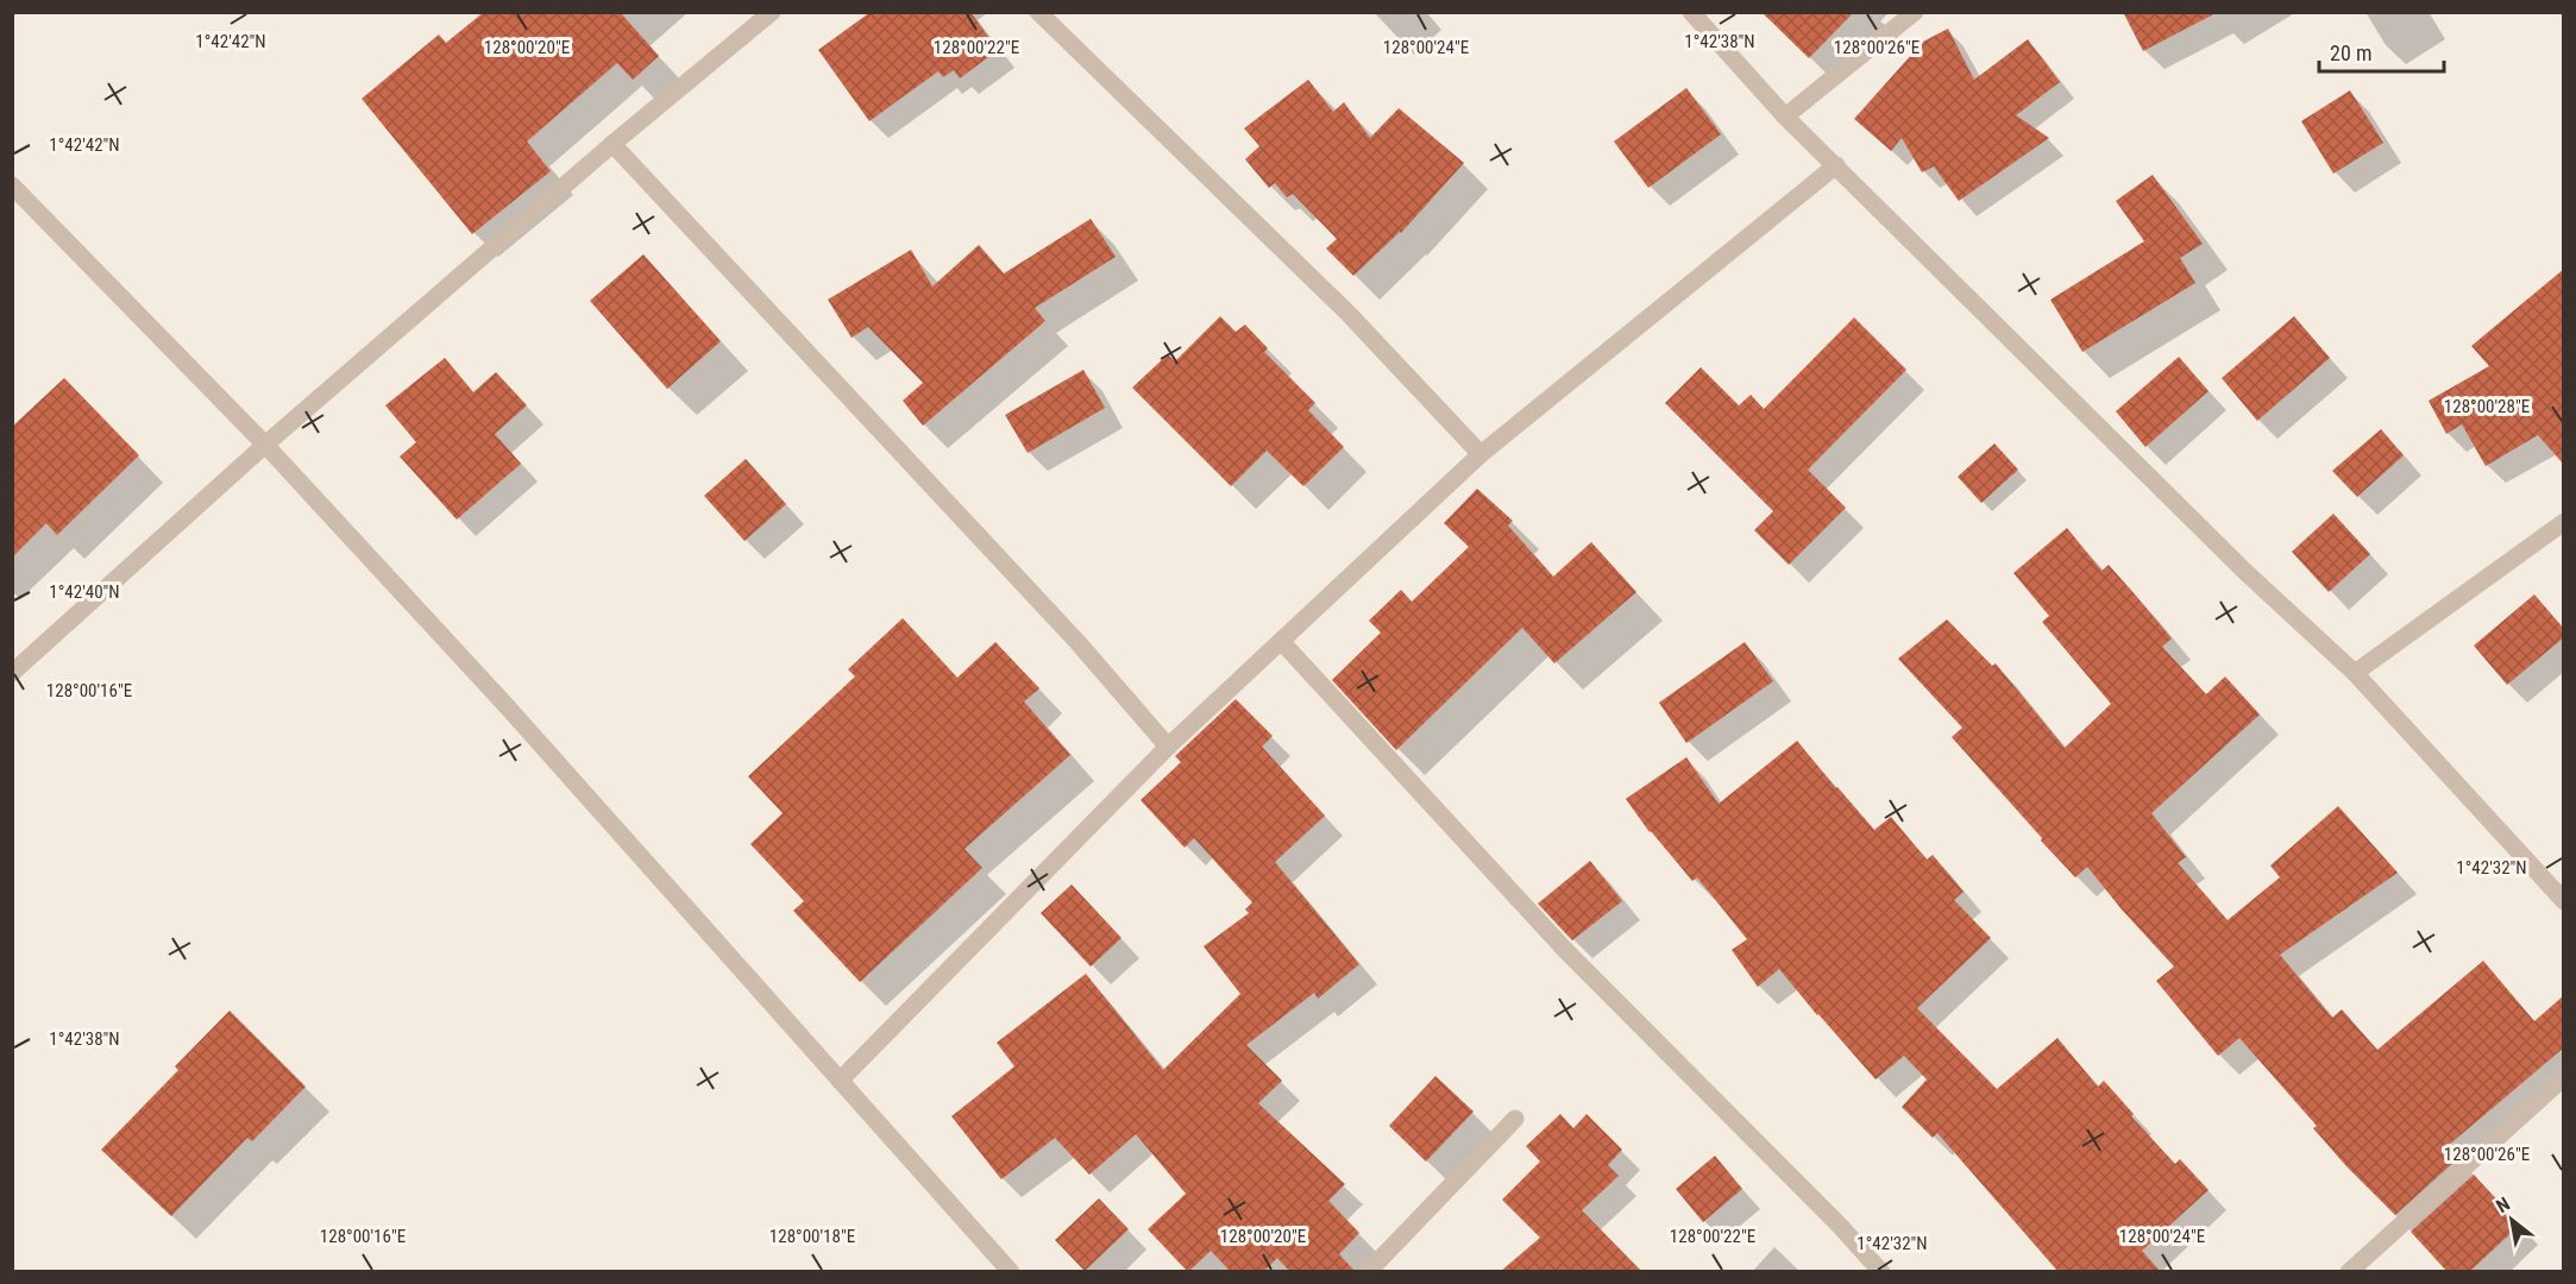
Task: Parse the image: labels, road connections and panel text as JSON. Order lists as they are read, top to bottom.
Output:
{
  "scale_bar": "20 m",
  "north": "top left",
  "coordinates": [
    "1°42'42\"N",
    "1°42'38\"N",
    "128°00'20\"E",
    "128°00'22\"E",
    "128°00'24\"E",
    "128°00'26\"E",
    "128°00'28\"E",
    "1°42'40\"N",
    "128°00'16\"E",
    "1°42'32\"N",
    "128°00'18\"E"
  ]
}
